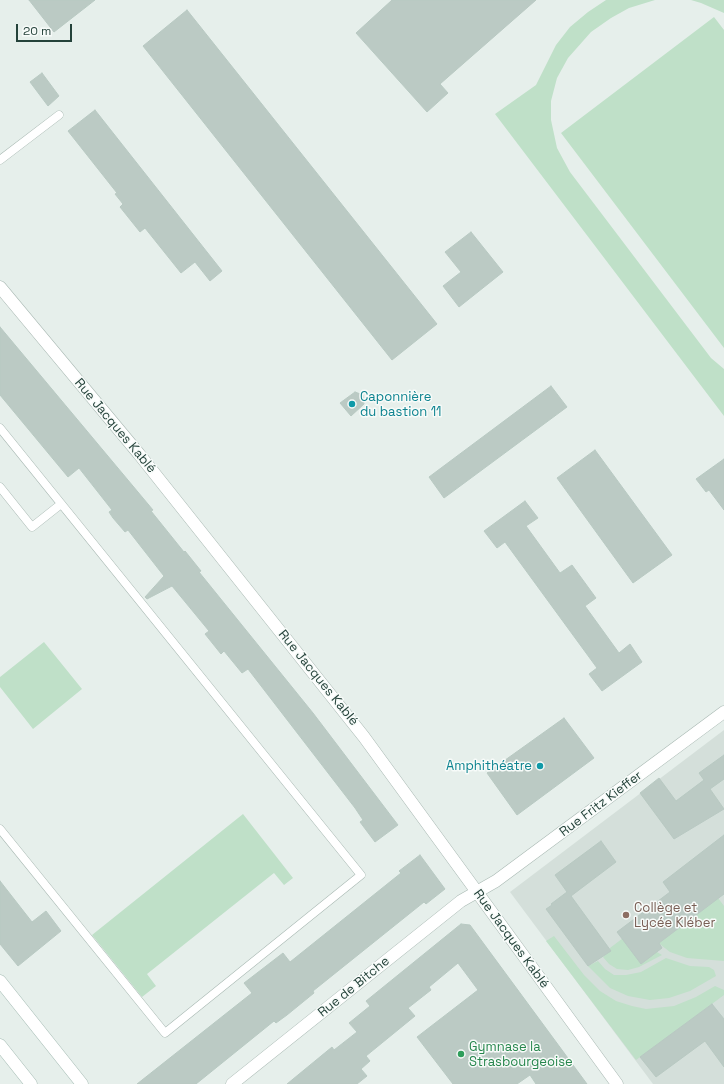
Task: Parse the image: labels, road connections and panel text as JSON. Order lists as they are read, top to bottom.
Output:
{
  "streets": {
    "street": ["Rue Jacques Kablé", "Rue Fritz Kieffer", "Rue de Bitche"]
  },
  "crossings": [
    ["Rue Jacques Kablé", "Rue Fritz Kieffer"],
    ["Rue Jacques Kablé", "Rue de Bitche"],
    ["Rue Fritz Kieffer", "Rue de Bitche"]
  ],
  "places": [
    "Caponnière du bastion 11",
    "Amphithéatre",
    "Collège et Lycée Kléber",
    "Gymnase la Strasbourgeoise"
  ],
  "scale_bar": "20 m"
}
